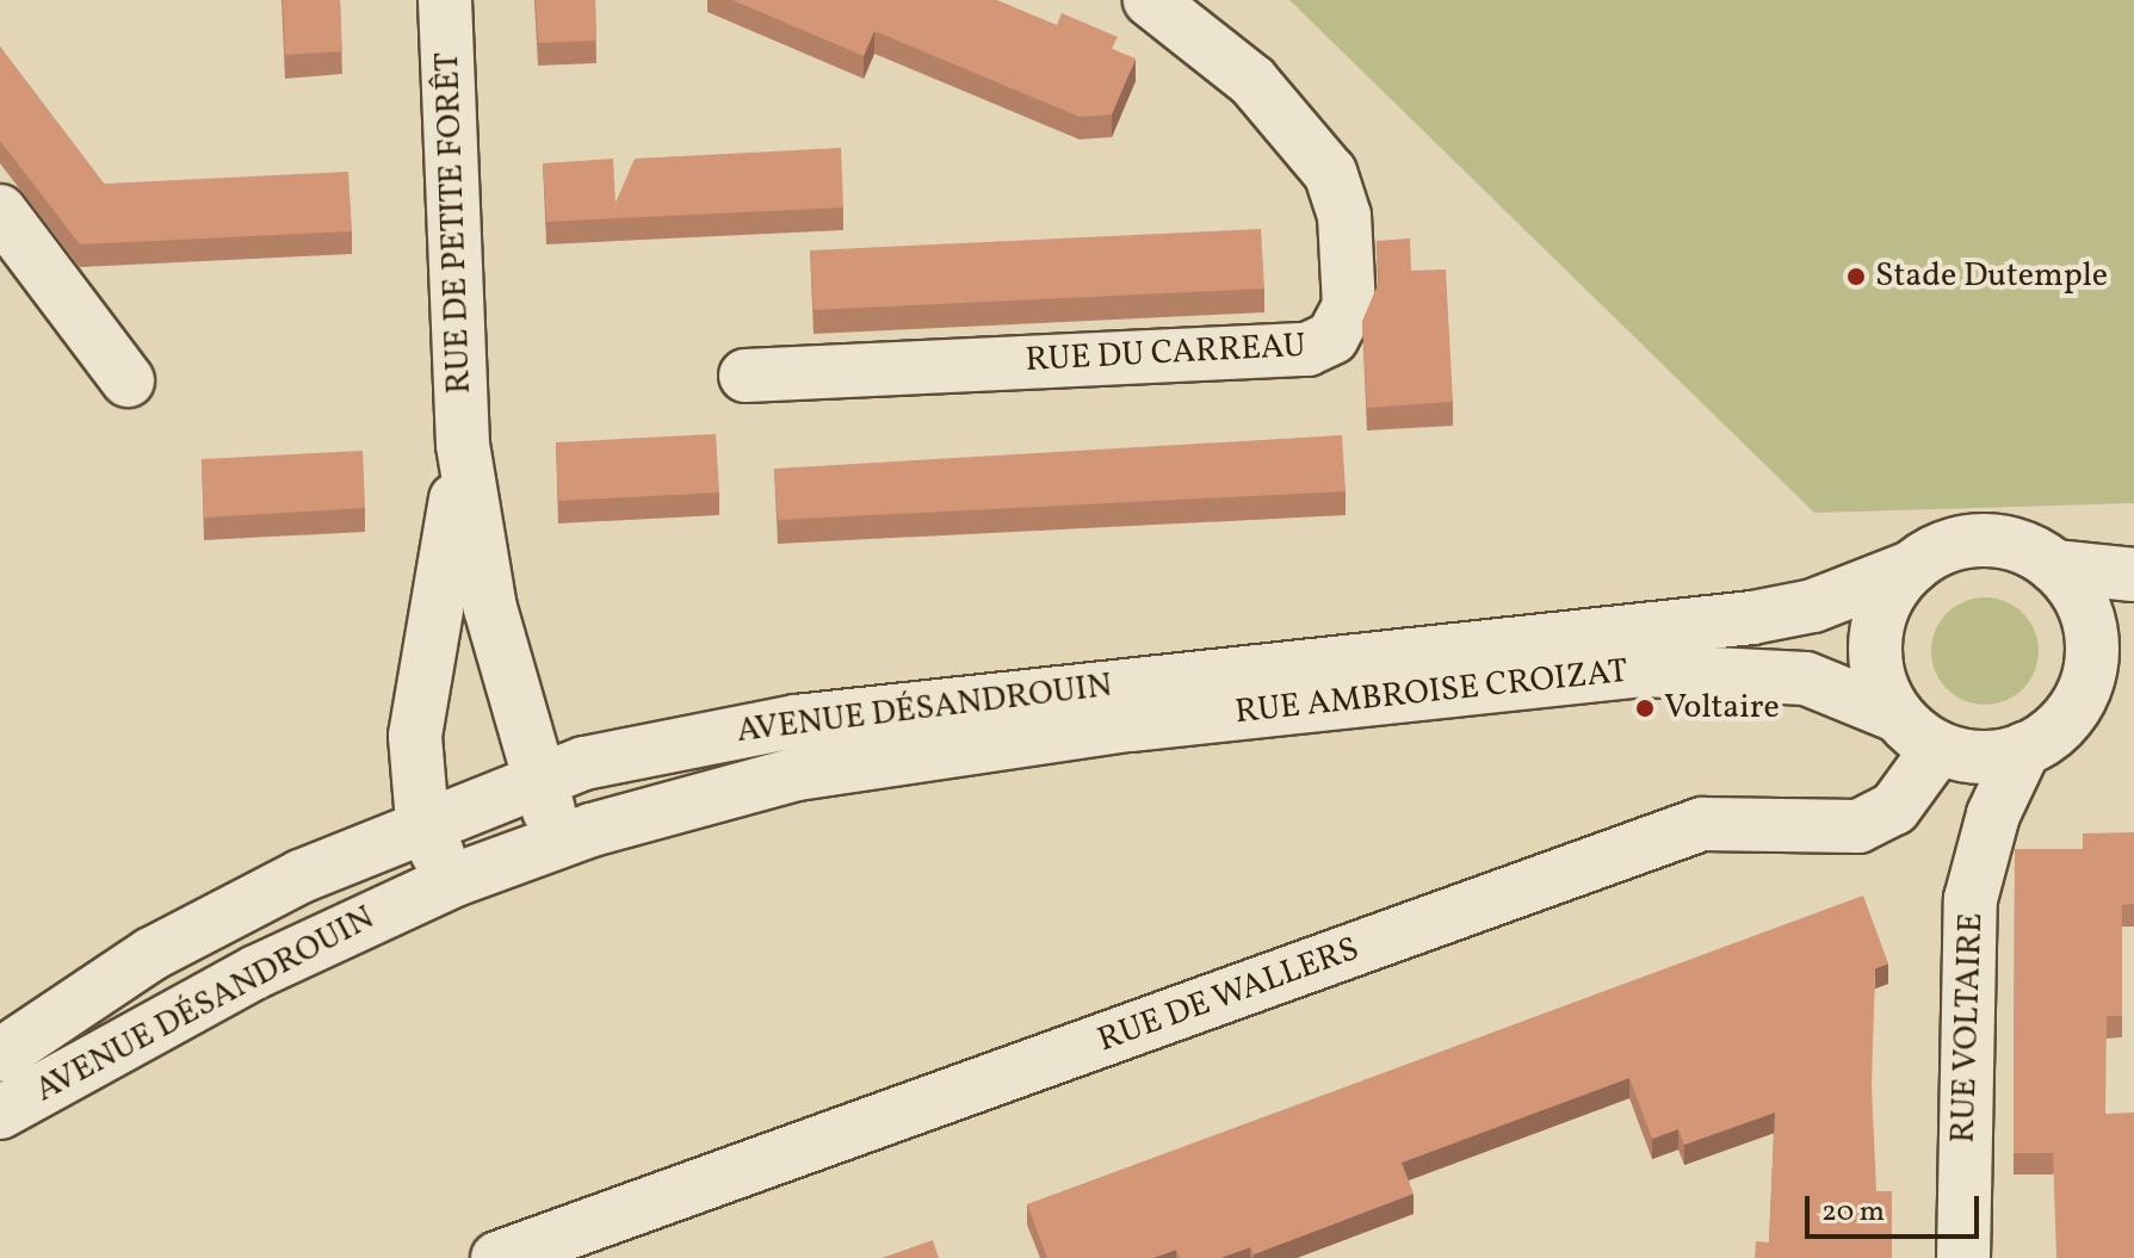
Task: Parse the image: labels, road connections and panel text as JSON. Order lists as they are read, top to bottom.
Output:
{
  "streets": {
    "main road": [
      "RUE DE PETITE FORÊT",
      "RUE DU CARREAU",
      "RUE AMBROISE CROIZAT",
      "AVENUE DÉSANDROUIN",
      "RUE DE WALLERS",
      "RUE VOLTAIRE"
    ]
  },
  "crossings": [
    ["RUE DE PETITE FORÊT", "AVENUE DÉSANDROUIN"],
    ["RUE AMBROISE CROIZAT", "AVENUE DÉSANDROUIN"],
    ["RUE AMBROISE CROIZAT", "RUE DE WALLERS"],
    ["RUE AMBROISE CROIZAT", "RUE VOLTAIRE"],
    ["AVENUE DÉSANDROUIN", "RUE DE WALLERS"],
    ["AVENUE DÉSANDROUIN", "RUE VOLTAIRE"],
    ["RUE DE WALLERS", "RUE VOLTAIRE"]
  ],
  "places": ["Stade Dutemple", "Voltaire"],
  "scale_bar": "20 m"
}
